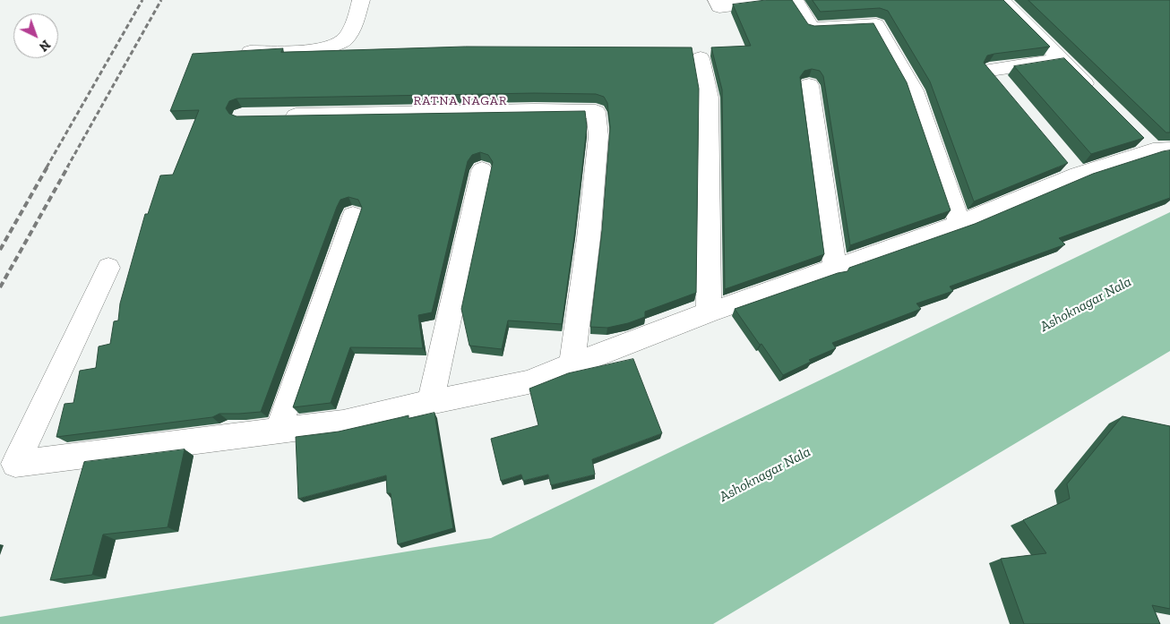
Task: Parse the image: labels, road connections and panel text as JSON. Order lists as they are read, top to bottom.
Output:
{
  "districts": ["RATNA NAGAR"],
  "water": ["Ashoknagar Nala"],
  "north": "bottom right"
}
